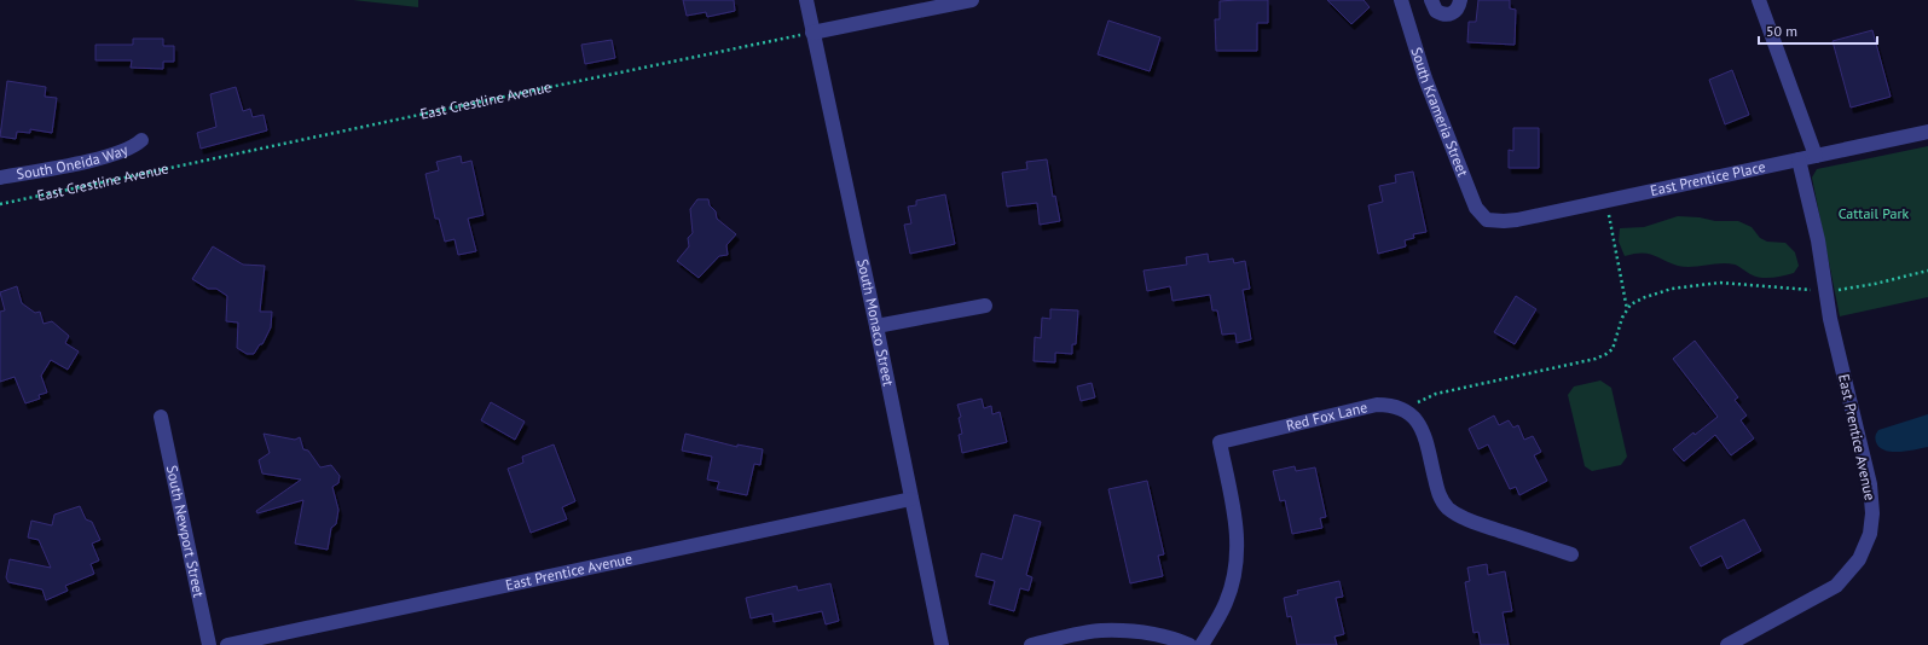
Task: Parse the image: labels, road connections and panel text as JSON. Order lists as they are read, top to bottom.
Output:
{
  "streets": {
    "street": [
      "South Krameria Street",
      "South Oneida Way",
      "East Prentice Place",
      "South Monaco Street",
      "Red Fox Lane",
      "East Prentice Avenue",
      "South Newport Street"
    ],
    "path": ["East Crestline Avenue"]
  },
  "crossings": [
    ["East Crestline Avenue", "South Monaco Street"],
    ["South Krameria Street", "East Prentice Place"],
    ["East Prentice Place", "East Prentice Avenue"],
    ["South Monaco Street", "East Prentice Avenue"]
  ],
  "parks": ["Cattail Park"],
  "scale_bar": "50 m"
}
